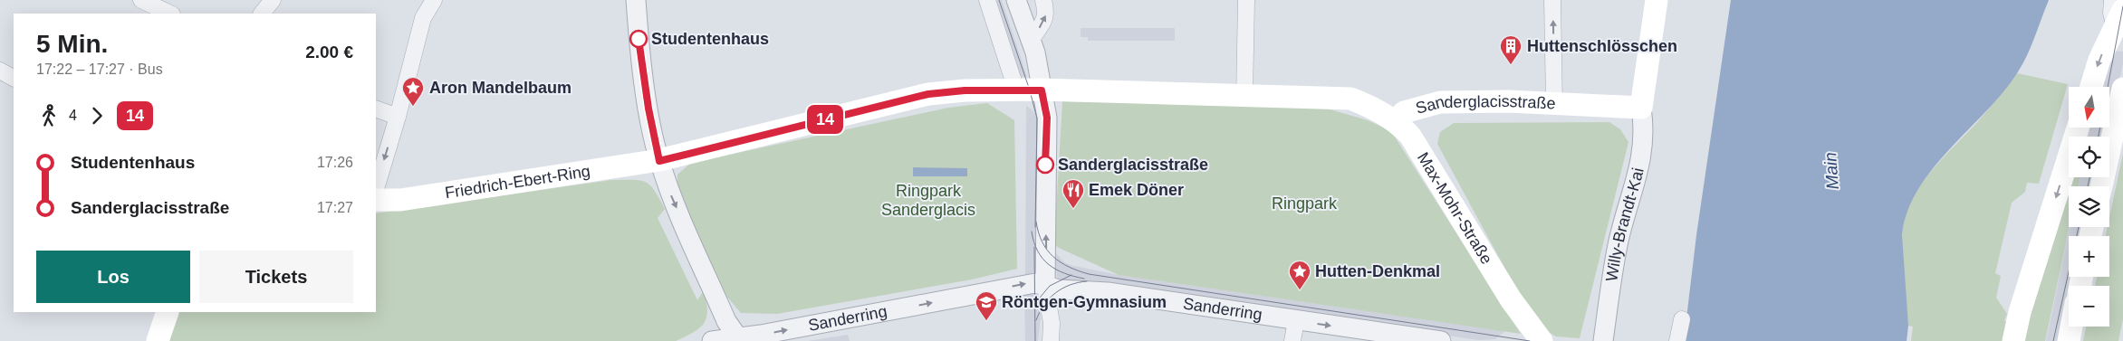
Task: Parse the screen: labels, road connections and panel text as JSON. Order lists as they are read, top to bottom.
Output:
{
  "streets": {
    "main road": ["Sanderglacisstraße", "Friedrich-Ebert-Ring", "Max-Mohr-Straße"],
    "street": ["Willy-Brandt-Kai", "Sanderring"]
  },
  "crossings": [
    ["Sanderglacisstraße", "Friedrich-Ebert-Ring"],
    ["Sanderglacisstraße", "Max-Mohr-Straße"],
    ["Sanderglacisstraße", "Willy-Brandt-Kai"]
  ],
  "one_way": ["Sanderring"],
  "water": ["Main"],
  "parks": ["Ringpark Sanderglacis", "Ringpark"],
  "places": {
    "other": ["Studentenhaus", "Sanderglacisstraße"],
    "building": ["Huttenschlösschen"],
    "place": ["Aron Mandelbaum", "Hutten-Denkmal"],
    "restaurant": ["Emek Döner"],
    "school or university": ["Röntgen-Gymnasium"]
  },
  "lines": ["bus line 14"],
  "north": "bottom",
  "page": {
    "on_map": "14",
    "heading": ["5 Min.", "17:22 – 17:27 · Bus", "2.00 €"],
    "map_buttons": ["+", "−"],
    "legs": ["4", "14"],
    "list": [
      {
        "name": "Studentenhaus",
        "value": "17:26"
      },
      {
        "name": "Sanderglacisstraße",
        "value": "17:27"
      }
    ],
    "buttons": ["Los", "Tickets"]
  }
}
